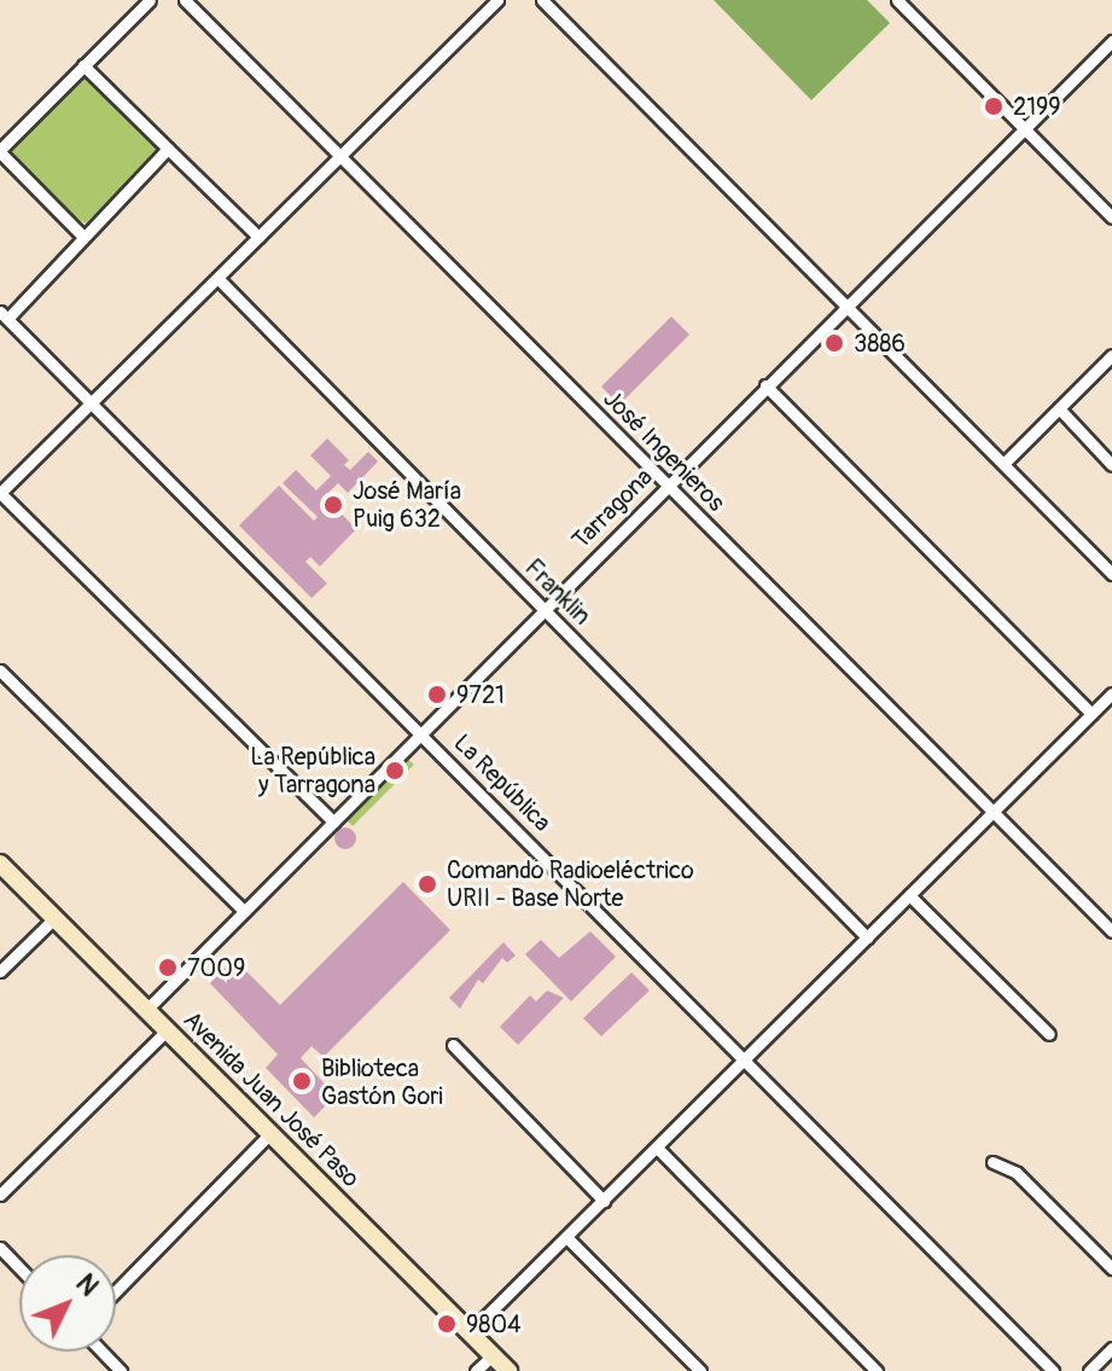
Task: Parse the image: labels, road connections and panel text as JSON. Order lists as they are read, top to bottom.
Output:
{
  "streets": {
    "main road": ["Avenida Juan José Paso"],
    "street": [
      "José Ingenieros",
      "Tarragona",
      "Franklin",
      "La República"
    ]
  },
  "crossings": [
    ["José Ingenieros", "Tarragona"],
    ["Tarragona", "Franklin"],
    ["Tarragona", "La República"],
    ["Tarragona", "Avenida Juan José Paso"]
  ],
  "places": [
    "2199",
    "3886",
    "José María Puig 632",
    "9721",
    "La República y Tarragona",
    "Comando Radioeléctrico URII - Base Norte",
    "7009",
    "Biblioteca Gastón Gori",
    "9804"
  ],
  "north": "top right"
}
